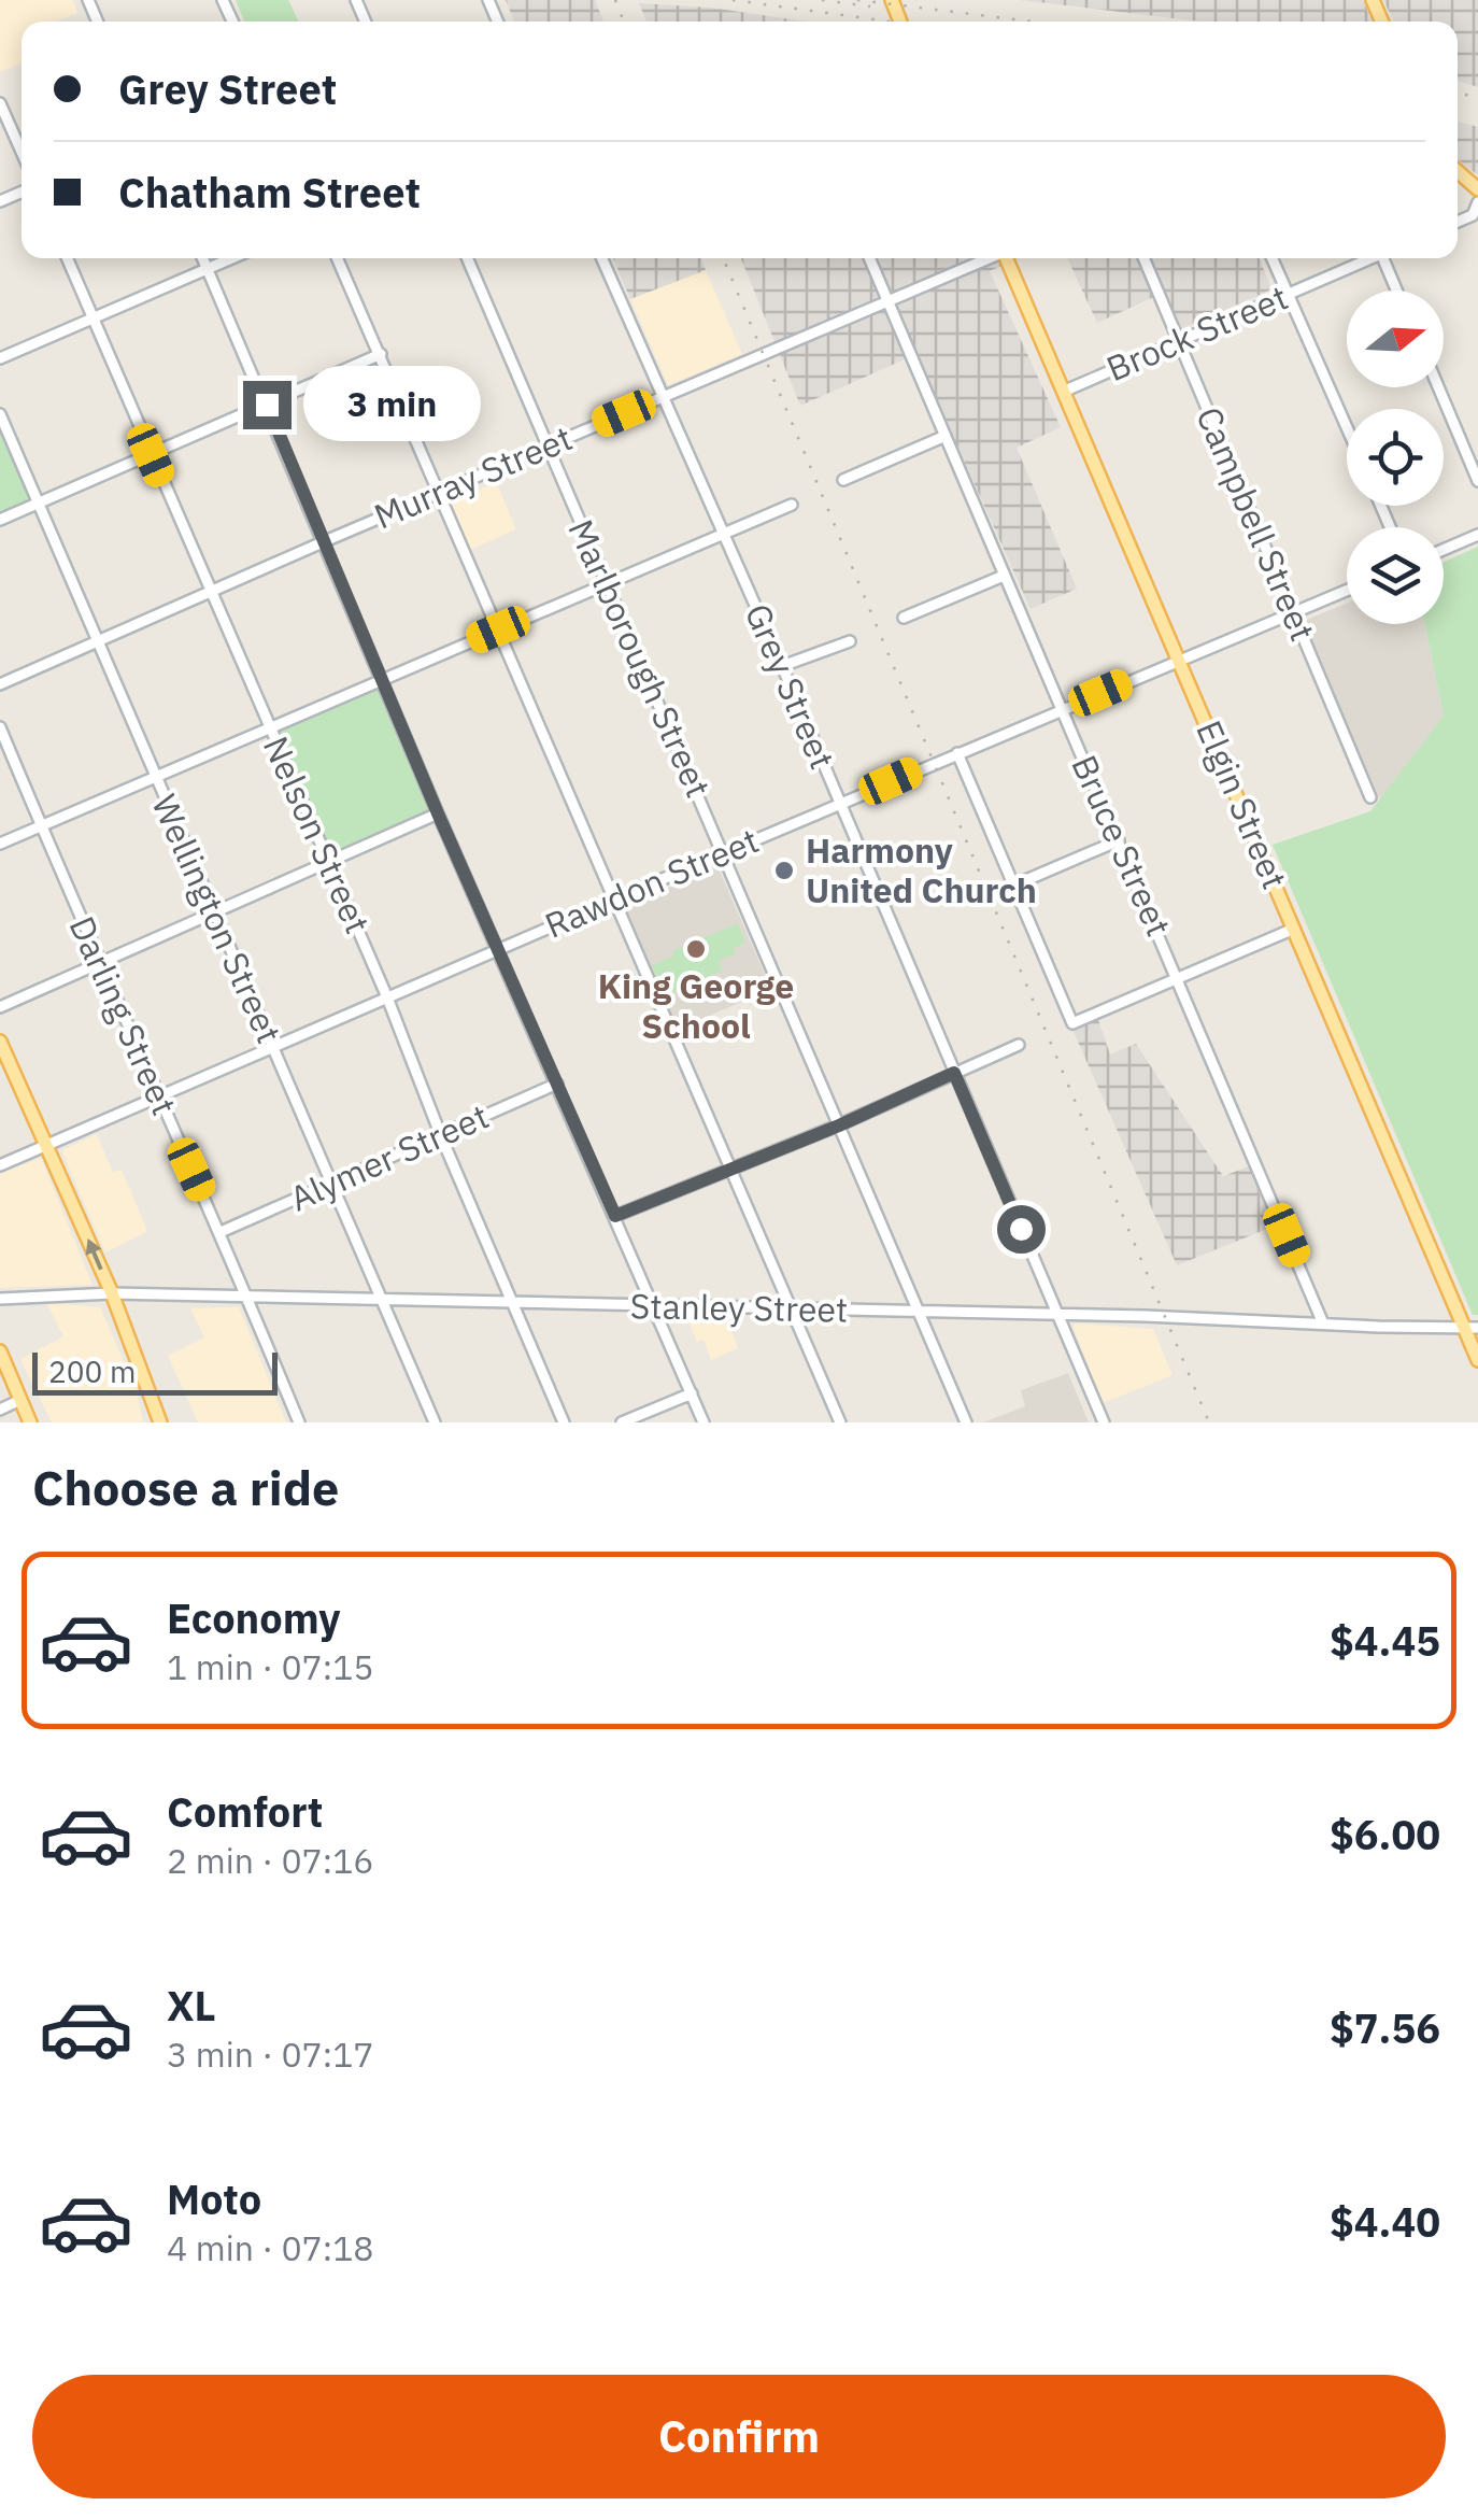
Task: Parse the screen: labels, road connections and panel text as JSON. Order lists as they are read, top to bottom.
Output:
{
  "streets": {
    "main road": ["Elgin Street"],
    "street": [
      "Brock Street",
      "Murray Street",
      "Campbell Street",
      "Marlborough Street",
      "Grey Street",
      "Nelson Street",
      "Bruce Street",
      "Rawdon Street",
      "Wellington Street",
      "Darling Street",
      "Alymer Street",
      "Stanley Street"
    ]
  },
  "crossings": [
    ["Brock Street", "Campbell Street"],
    ["Brock Street", "Elgin Street"],
    ["Murray Street", "Marlborough Street"],
    ["Murray Street", "Grey Street"],
    ["Murray Street", "Nelson Street"],
    ["Murray Street", "Bruce Street"],
    ["Murray Street", "Wellington Street"],
    ["Campbell Street", "Rawdon Street"],
    ["Marlborough Street", "Rawdon Street"],
    ["Marlborough Street", "Stanley Street"],
    ["Grey Street", "Rawdon Street"],
    ["Grey Street", "Stanley Street"],
    ["Elgin Street", "Rawdon Street"],
    ["Elgin Street", "Stanley Street"],
    ["Nelson Street", "Rawdon Street"],
    ["Nelson Street", "Alymer Street"],
    ["Nelson Street", "Stanley Street"],
    ["Bruce Street", "Rawdon Street"],
    ["Bruce Street", "Stanley Street"],
    ["Rawdon Street", "Wellington Street"],
    ["Rawdon Street", "Darling Street"],
    ["Wellington Street", "Alymer Street"],
    ["Wellington Street", "Stanley Street"],
    ["Darling Street", "Alymer Street"],
    ["Darling Street", "Stanley Street"]
  ],
  "places": ["Harmony United Church", "King George School"],
  "scale_bar": "200 m",
  "north": "right",
  "page": {
    "banner": ["Grey Street", "Chatham Street"],
    "bubble": "3 min",
    "scale": "200 m",
    "heading": "Choose a ride",
    "list": [
      {
        "name": "Economy",
        "note": "1 min · 07:15",
        "value": "$4.45"
      },
      {
        "name": "Comfort",
        "note": "2 min · 07:16",
        "value": "$6.00"
      },
      {
        "name": "XL",
        "note": "3 min · 07:17",
        "value": "$7.56"
      },
      {
        "name": "Moto",
        "note": "4 min · 07:18",
        "value": "$4.40"
      }
    ],
    "buttons": "Confirm"
  }
}
